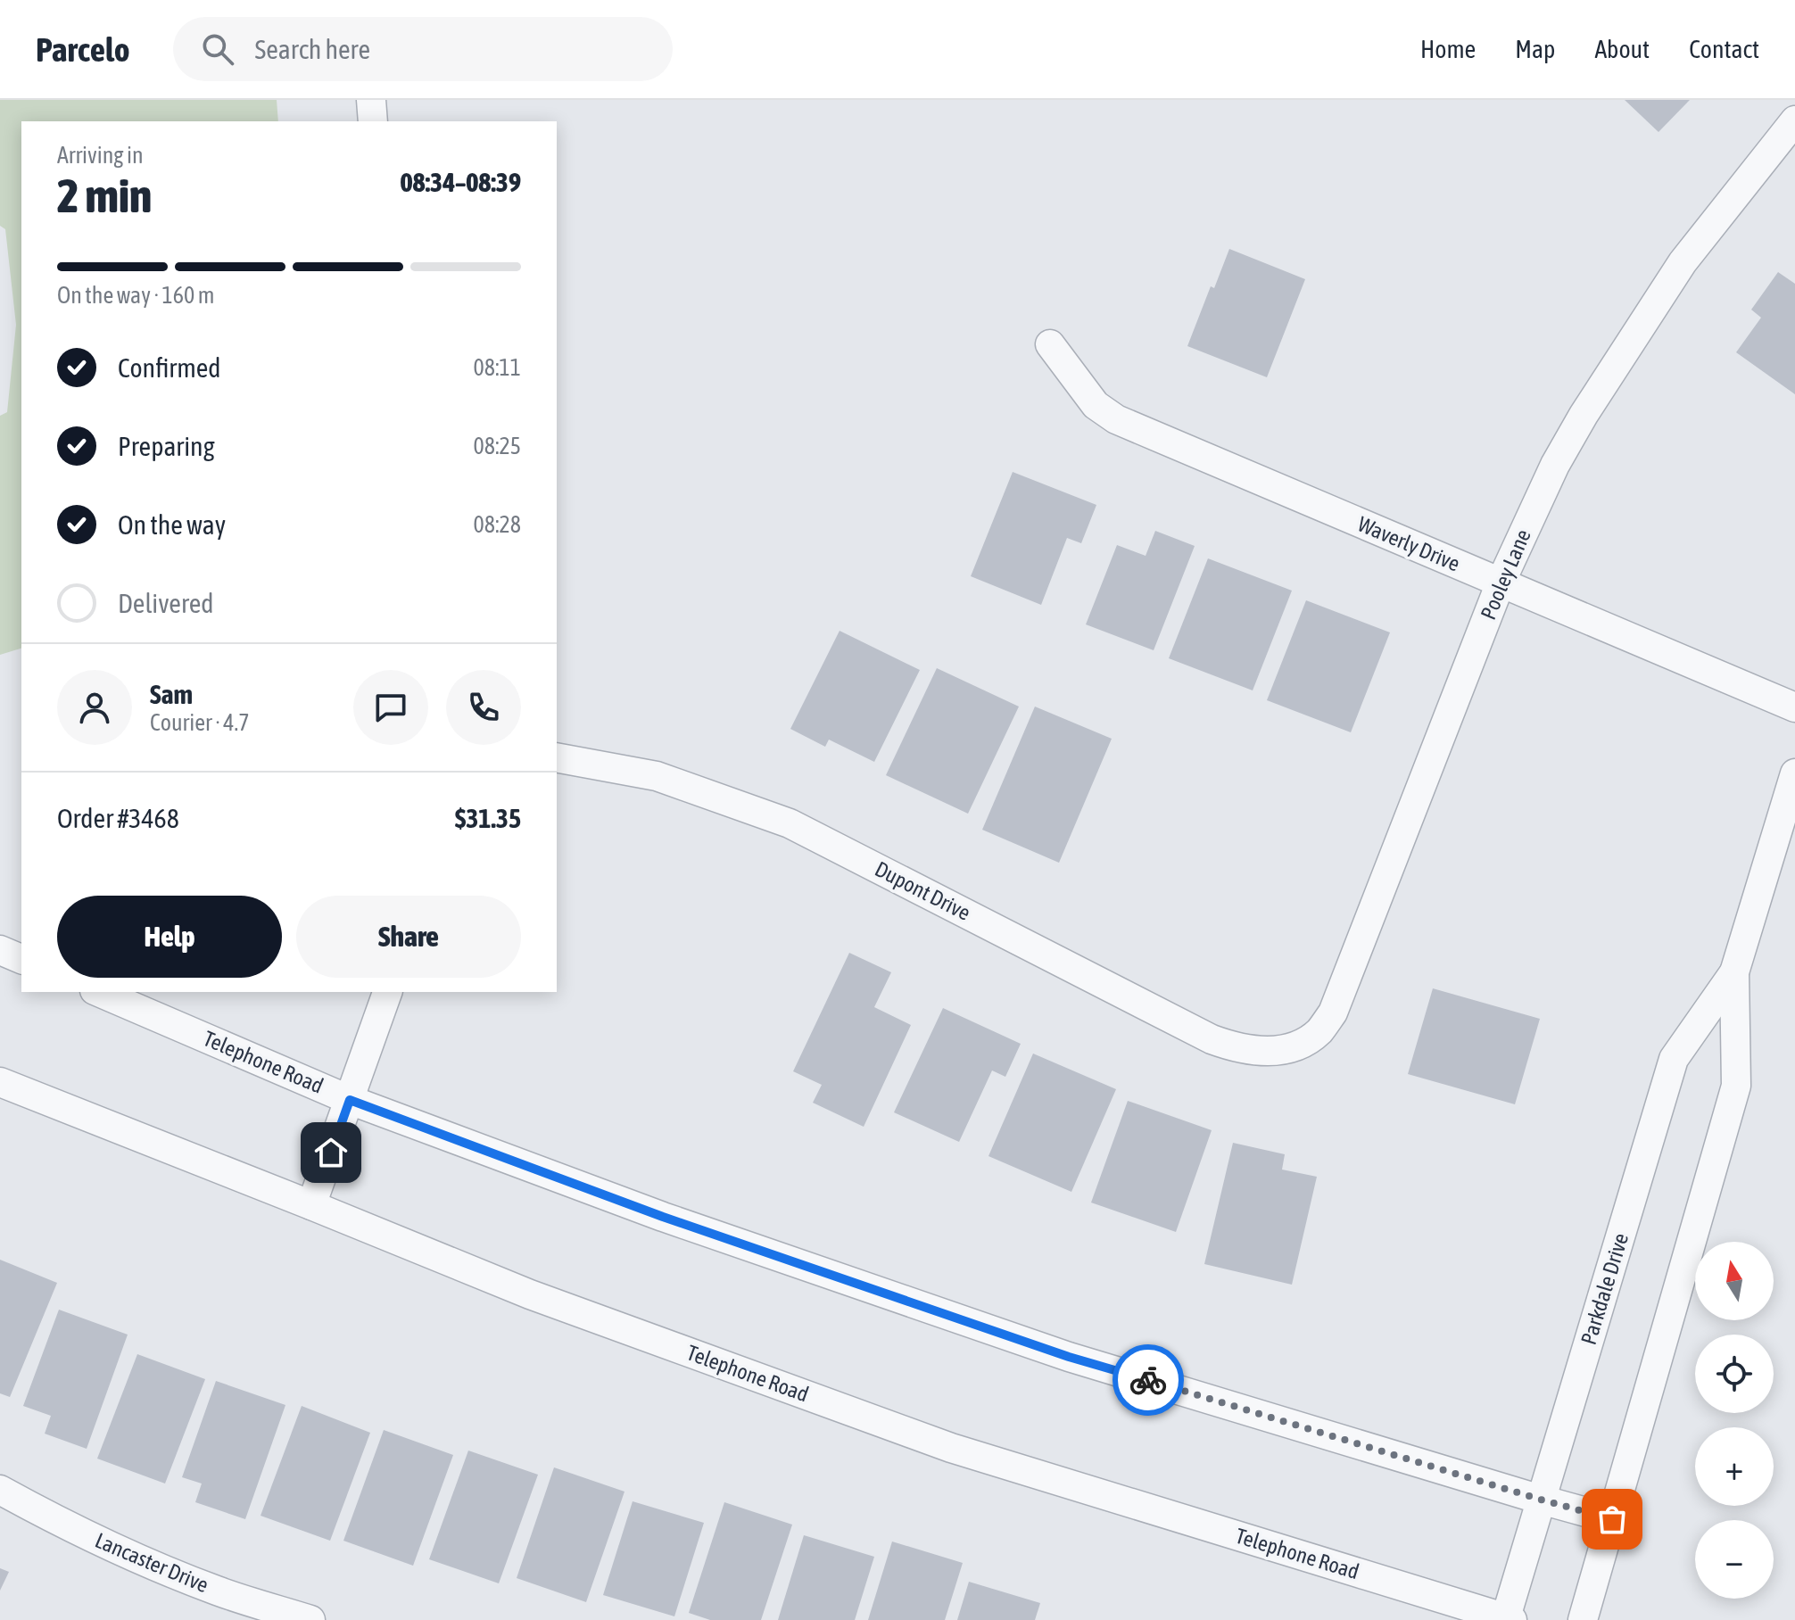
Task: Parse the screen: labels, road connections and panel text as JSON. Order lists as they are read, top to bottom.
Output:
{
  "streets": {
    "street": [
      "Waverly Drive",
      "Pooley Lane",
      "Dupont Drive",
      "Telephone Road",
      "Parkdale Drive",
      "Lancaster Drive"
    ]
  },
  "crossings": [
    ["Waverly Drive", "Pooley Lane"],
    ["Pooley Lane", "Dupont Drive"],
    ["Telephone Road", "Parkdale Drive"]
  ],
  "north": "top",
  "page": {
    "header": "Parcelo",
    "search": "Search here",
    "nav": [
      "Home",
      "Map",
      "About",
      "Contact"
    ],
    "heading": ["2 min", "Arriving in", "08:34–08:39"],
    "panel": [
      "Sam",
      "Courier · 4.7",
      "Order #3468",
      "$31.35"
    ],
    "bar": "On the way · 160 m",
    "list": [
      ["Confirmed", "08:11"],
      ["Preparing", "08:25"],
      ["On the way", "08:28"],
      "Delivered"
    ],
    "buttons": ["Help", "Share"],
    "map_buttons": ["+", "−"]
  }
}
